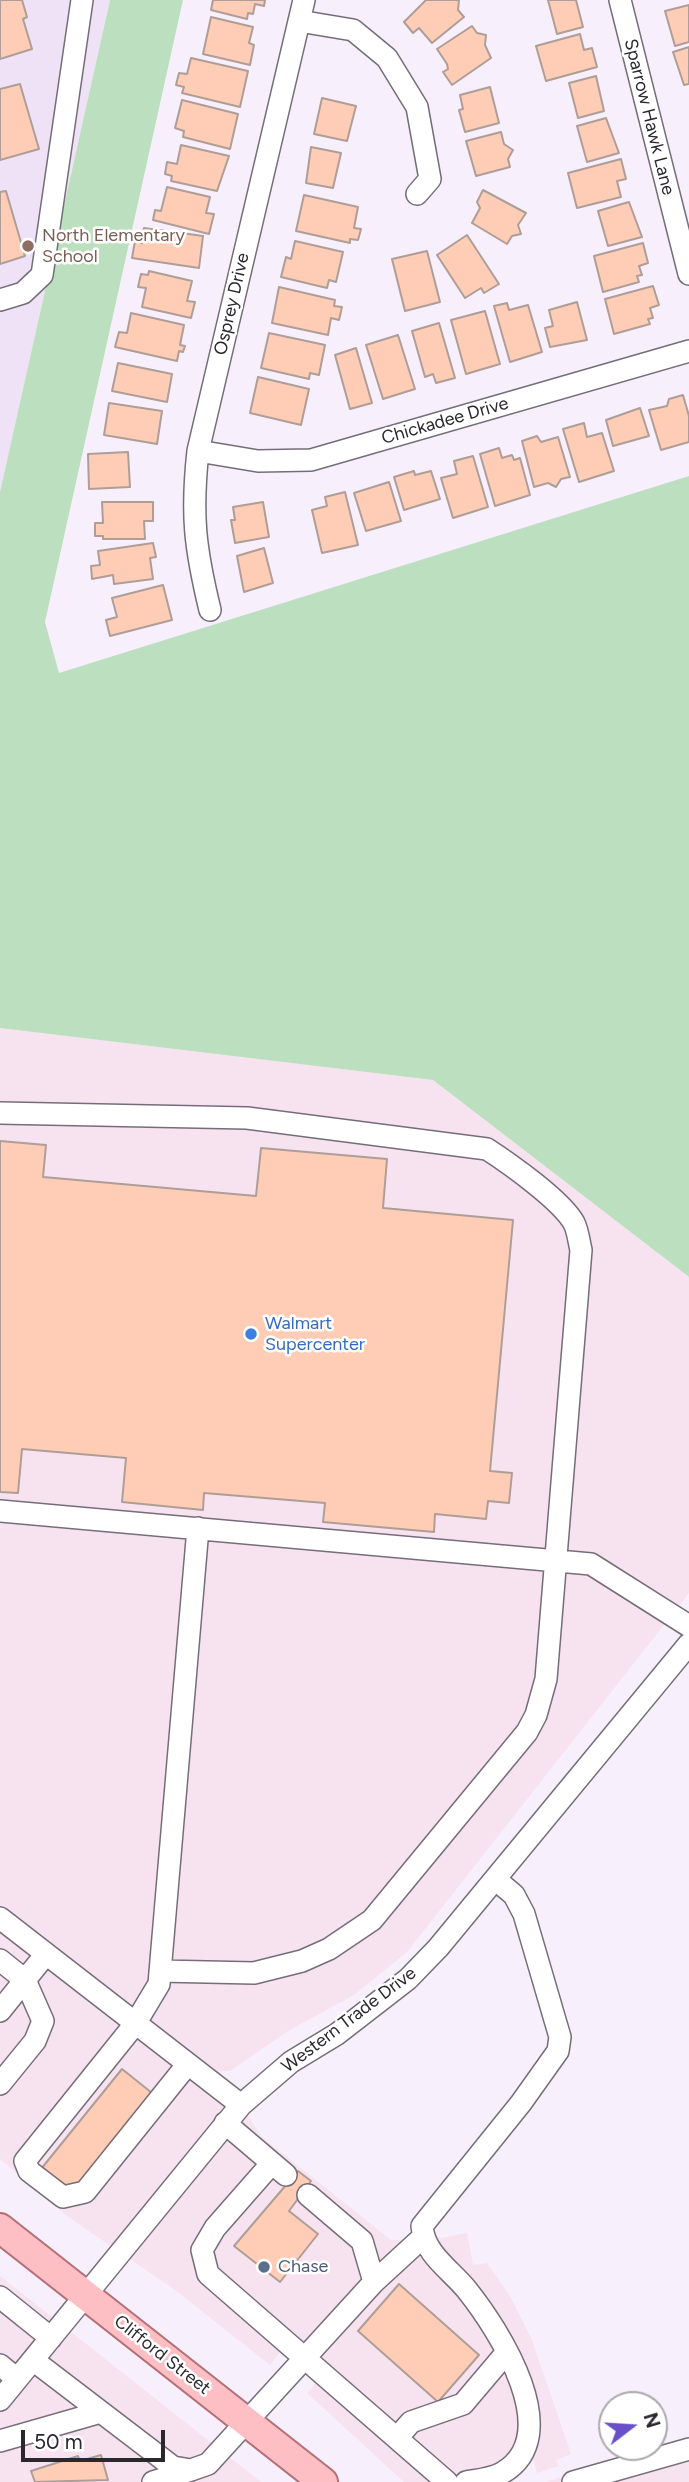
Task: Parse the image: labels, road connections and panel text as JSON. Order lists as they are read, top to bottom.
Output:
{
  "streets": {
    "main road": ["Clifford Street"],
    "street": [
      "Sparrow Hawk Lane",
      "Osprey Drive",
      "Chickadee Drive",
      "Western Trade Drive"
    ]
  },
  "crossings": [
    ["Osprey Drive", "Chickadee Drive"],
    ["Western Trade Drive", "Clifford Street"]
  ],
  "places": ["North Elementary School", "Walmart Supercenter", "Chase"],
  "scale_bar": "50 m",
  "north": "right"
}
